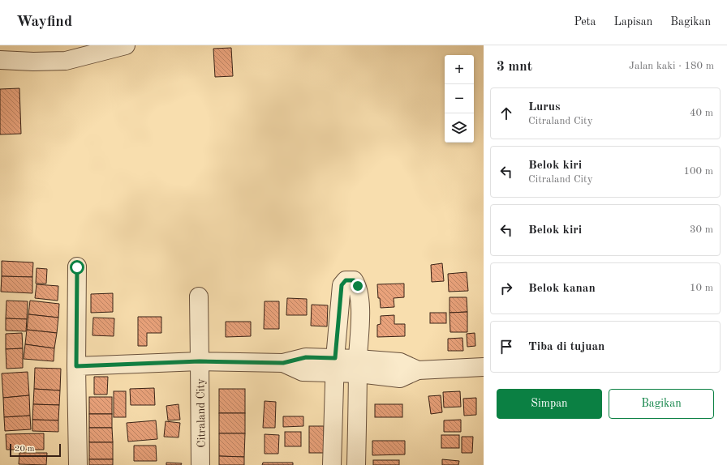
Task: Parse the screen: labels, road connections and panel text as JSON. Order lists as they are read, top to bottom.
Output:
{
  "streets": {
    "street": ["Citraland City"]
  },
  "scale_bar": "20 m",
  "page": {
    "header": "Wayfind",
    "nav": ["Peta", "Lapisan", "Bagikan"],
    "heading": ["3 mnt", "Jalan kaki · 180 m"],
    "map_buttons": ["+", "−"],
    "list": [
      ["Lurus", "Citraland City", "40 m"],
      ["Belok kiri", "Citraland City", "100 m"],
      ["Belok kiri", "30 m"],
      ["Belok kanan", "10 m"],
      "Tiba di tujuan"
    ],
    "buttons": ["Simpan", "Bagikan"],
    "scale": "20 m"
  }
}
